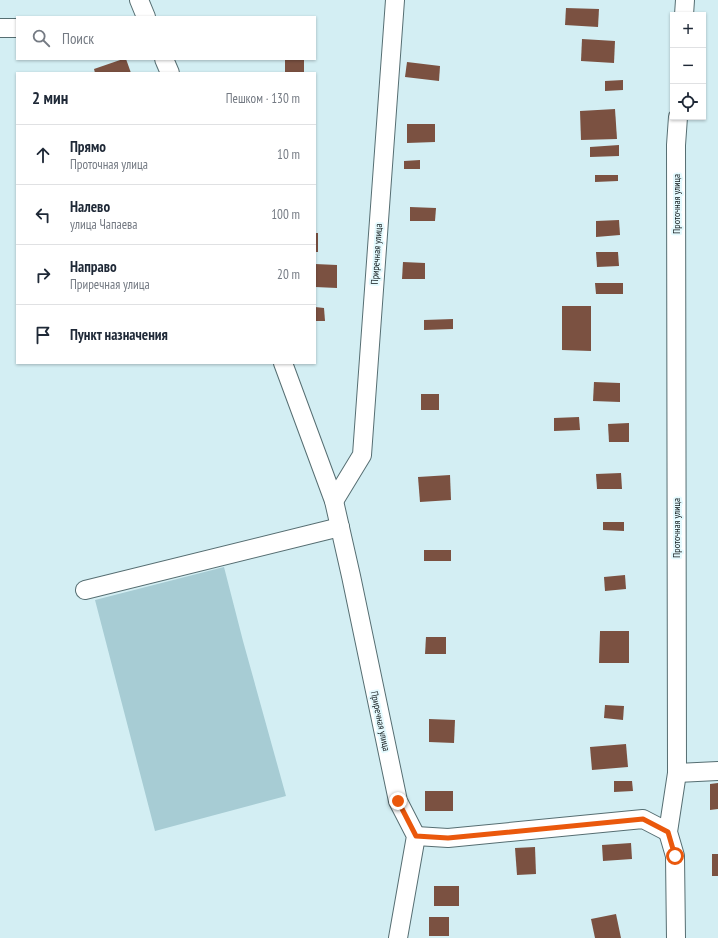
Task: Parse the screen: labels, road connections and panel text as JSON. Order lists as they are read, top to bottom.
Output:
{
  "streets": {
    "street": ["Проточная улица", "Приречная улица"]
  },
  "page": {
    "map_buttons": ["+", "−"],
    "search": "Поиск",
    "heading": ["2 мин", "Пешком · 130 m"],
    "list": [
      ["Прямо", "Проточная улица", "10 m"],
      ["Налево", "улица Чапаева", "100 m"],
      ["Направо", "Приречная улица", "20 m"],
      "Пункт назначения"
    ]
  }
}
